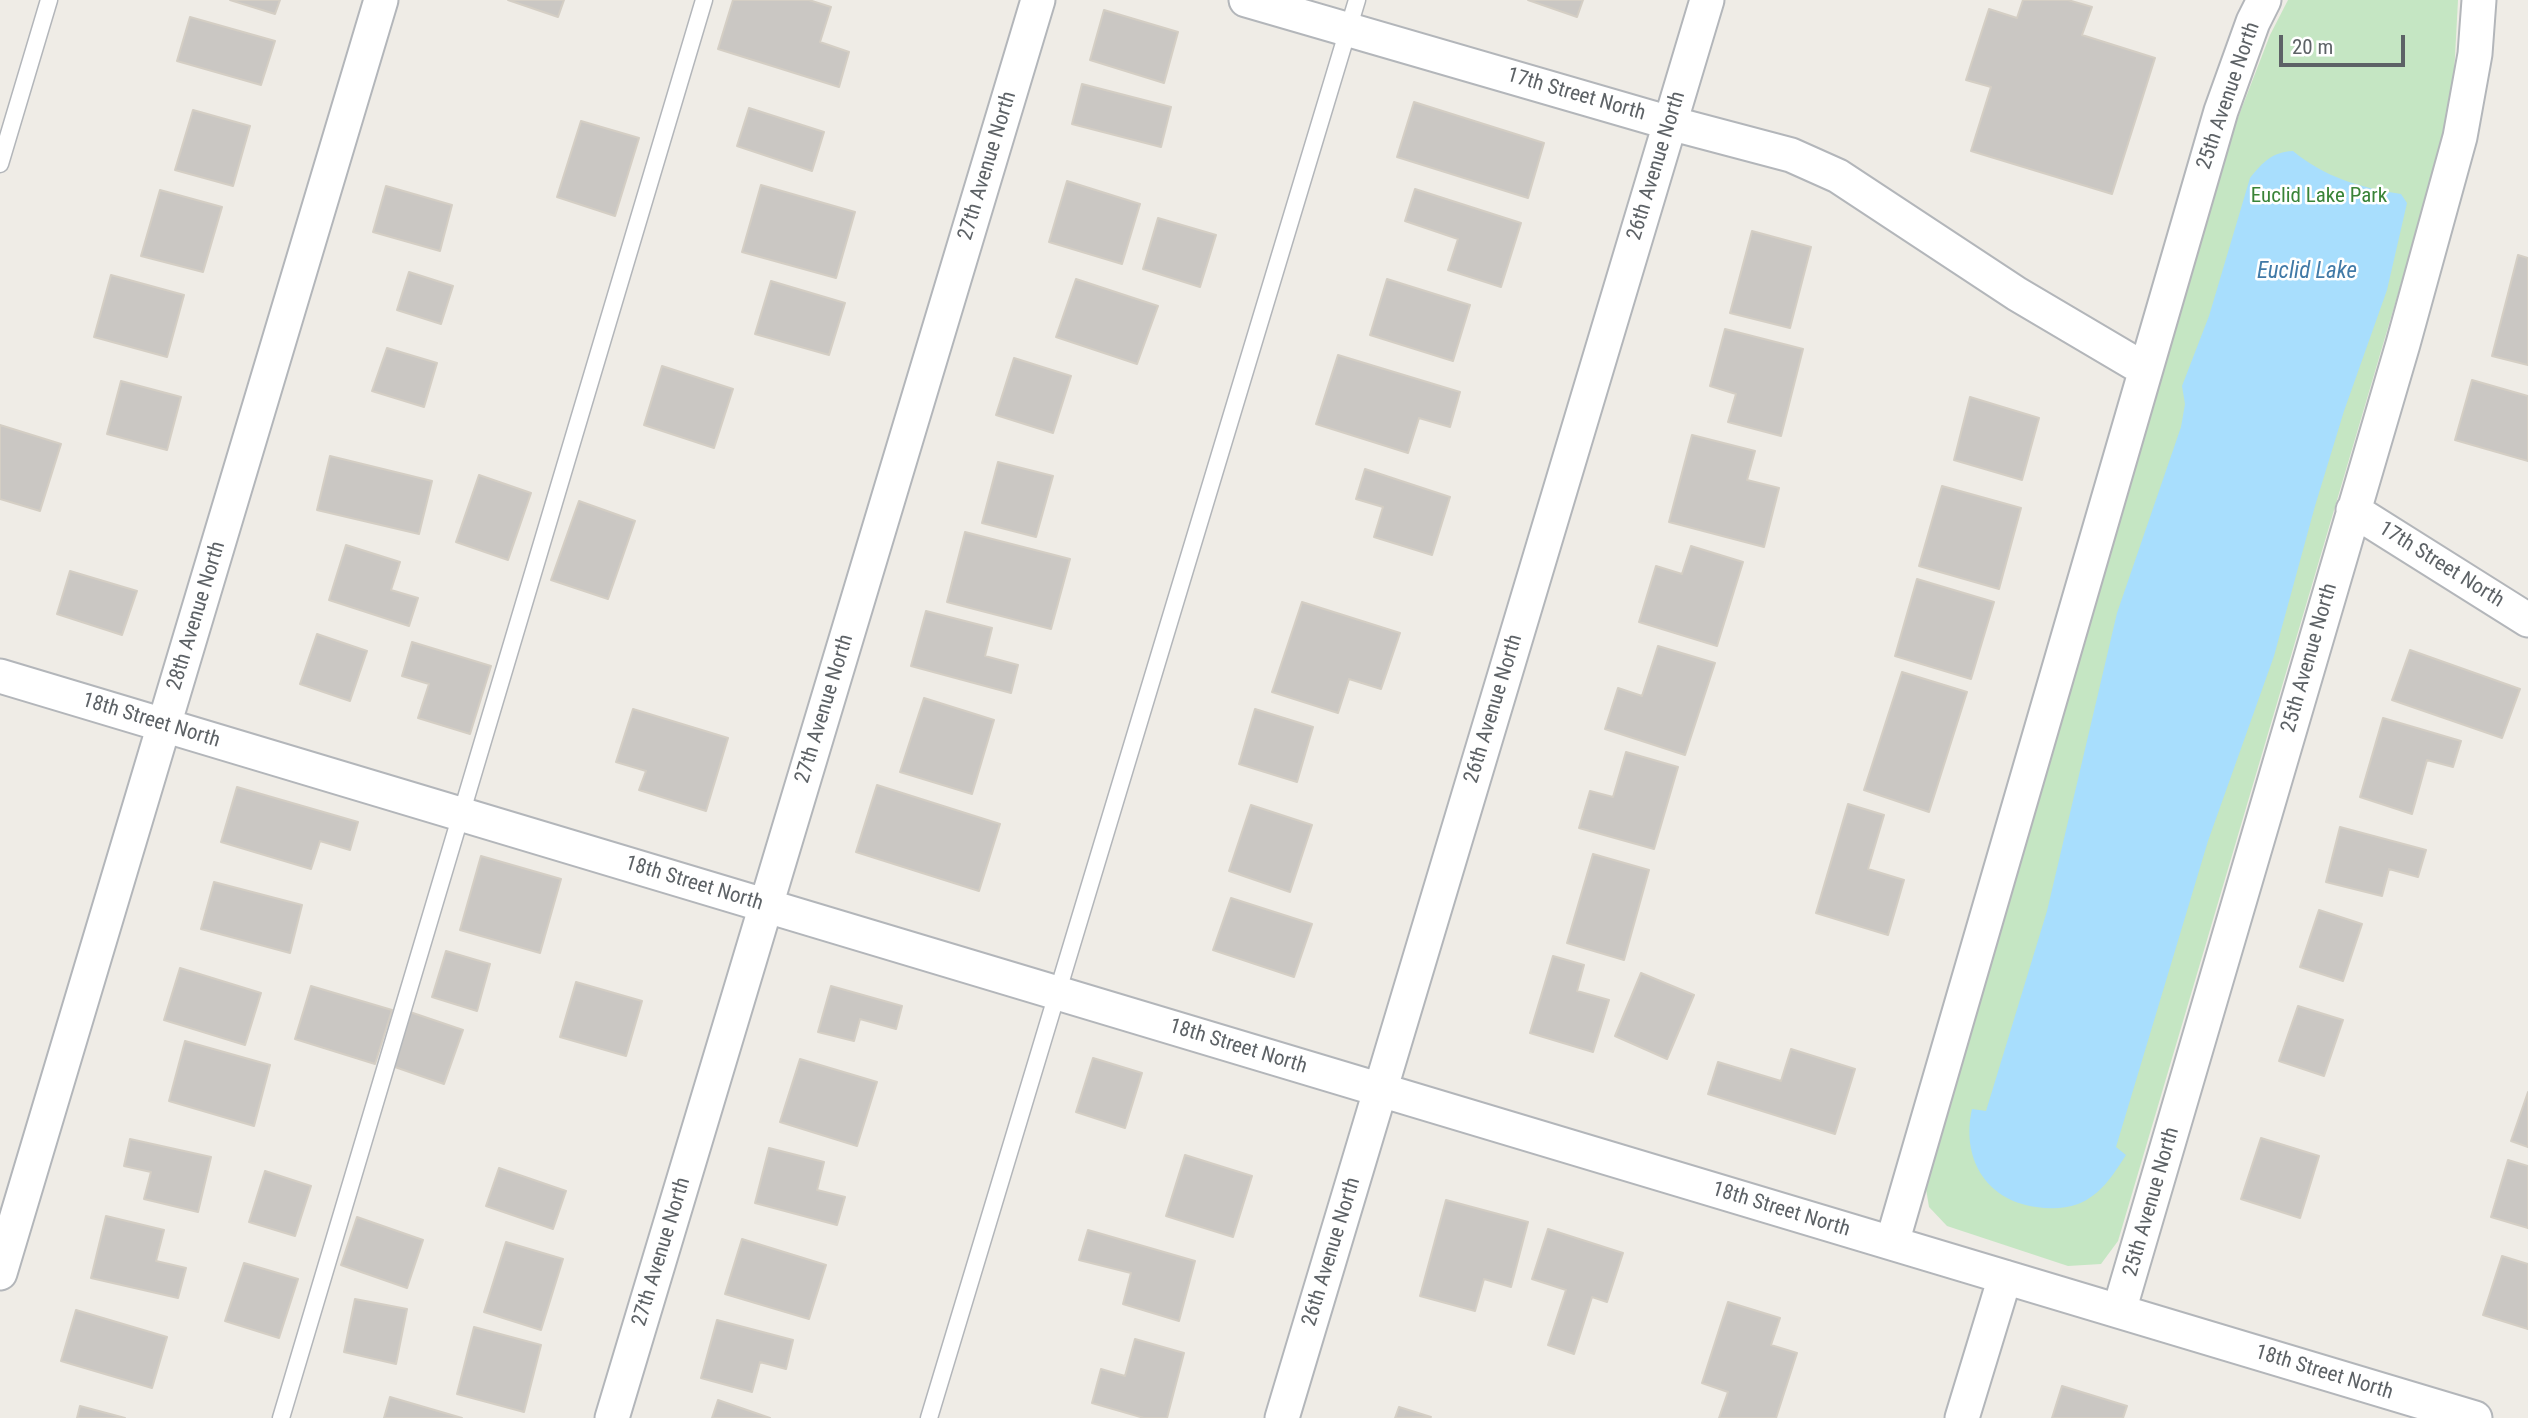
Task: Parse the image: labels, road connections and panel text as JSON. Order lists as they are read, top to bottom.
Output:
{
  "streets": {
    "street": [
      "17th Street North",
      "25th Avenue North",
      "27th Avenue North",
      "26th Avenue North",
      "28th Avenue North",
      "18th Street North"
    ]
  },
  "crossings": [
    ["17th Street North", "25th Avenue North"],
    ["17th Street North", "26th Avenue North"],
    ["25th Avenue North", "18th Street North"],
    ["27th Avenue North", "18th Street North"],
    ["26th Avenue North", "18th Street North"],
    ["28th Avenue North", "18th Street North"]
  ],
  "water": ["Euclid Lake"],
  "parks": ["Euclid Lake Park"],
  "scale_bar": "20 m"
}
